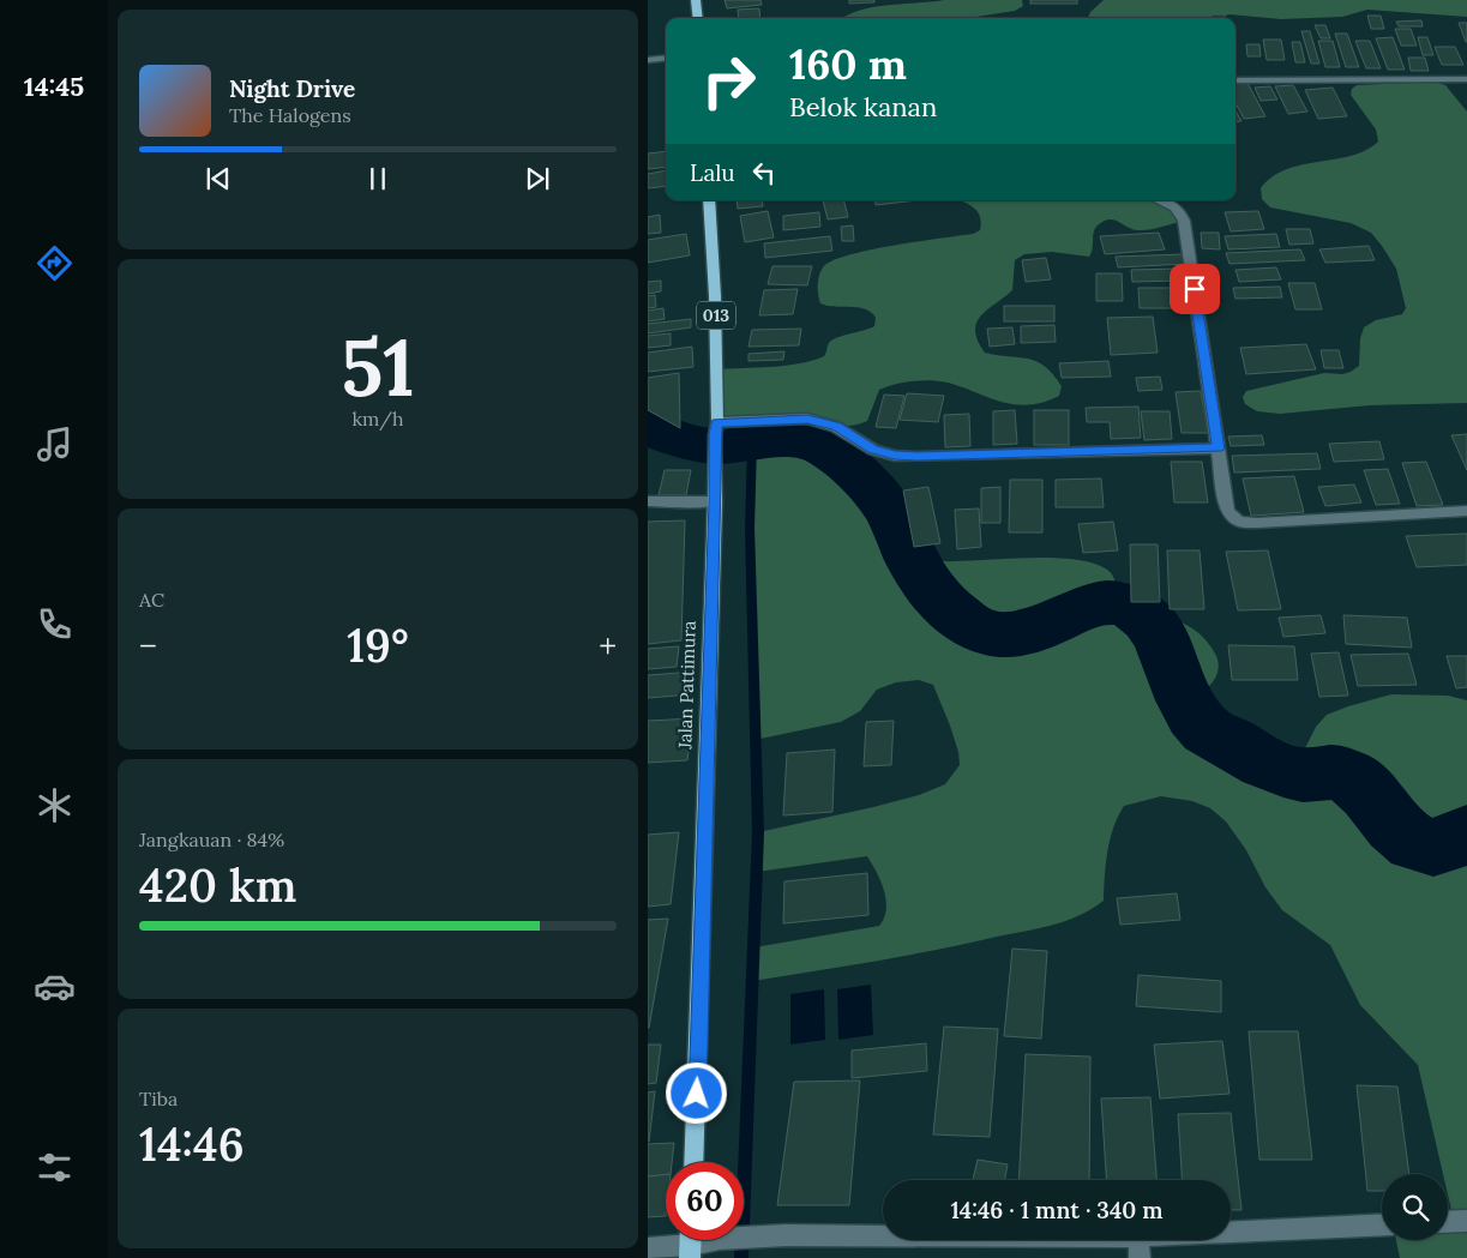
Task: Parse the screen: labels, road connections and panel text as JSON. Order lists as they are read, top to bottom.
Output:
{
  "streets": {
    "main road": ["013", "Jalan Pattimura"]
  },
  "page": {
    "tabs": "14:45",
    "turn": ["160 m", "Belok kanan"],
    "song": ["Night Drive", "The Halogens"],
    "then": "Lalu",
    "tile": [
      ["51", "km/h"],
      "AC",
      ["Jangkauan · 84%", "420 km"],
      ["Tiba", "14:46"]
    ],
    "heat": ["−", "19°", "+"],
    "limit": "60",
    "trip": "14:46 · 1 mnt · 340 m"
  }
}
